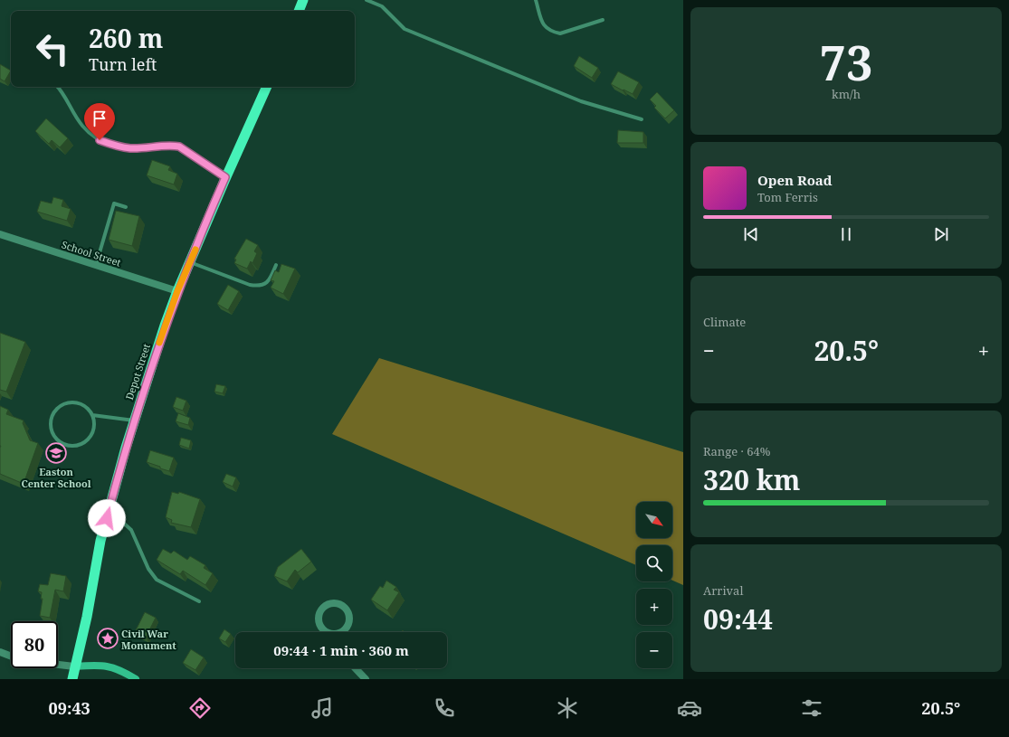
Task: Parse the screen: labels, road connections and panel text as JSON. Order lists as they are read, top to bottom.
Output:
{
  "streets": {
    "highway": ["Depot Street"],
    "street": ["School Street"]
  },
  "crossings": [
    ["School Street", "Depot Street"]
  ],
  "places": {
    "school or university": ["Easton Center School"],
    "place": ["Civil War Monument"]
  },
  "north": "bottom right",
  "page": {
    "tile": [
      ["73", "km/h"],
      "Climate",
      ["Range · 64%", "320 km"],
      ["Arrival", "09:44"]
    ],
    "turn": ["260 m", "Turn left"],
    "song": ["Open Road", "Tom Ferris"],
    "heat": ["−", "20.5°", "+"],
    "map_buttons": ["+", "−"],
    "limit": "80",
    "trip": "09:44 · 1 min · 360 m",
    "tabs": ["09:43", "20.5°"]
  }
}
